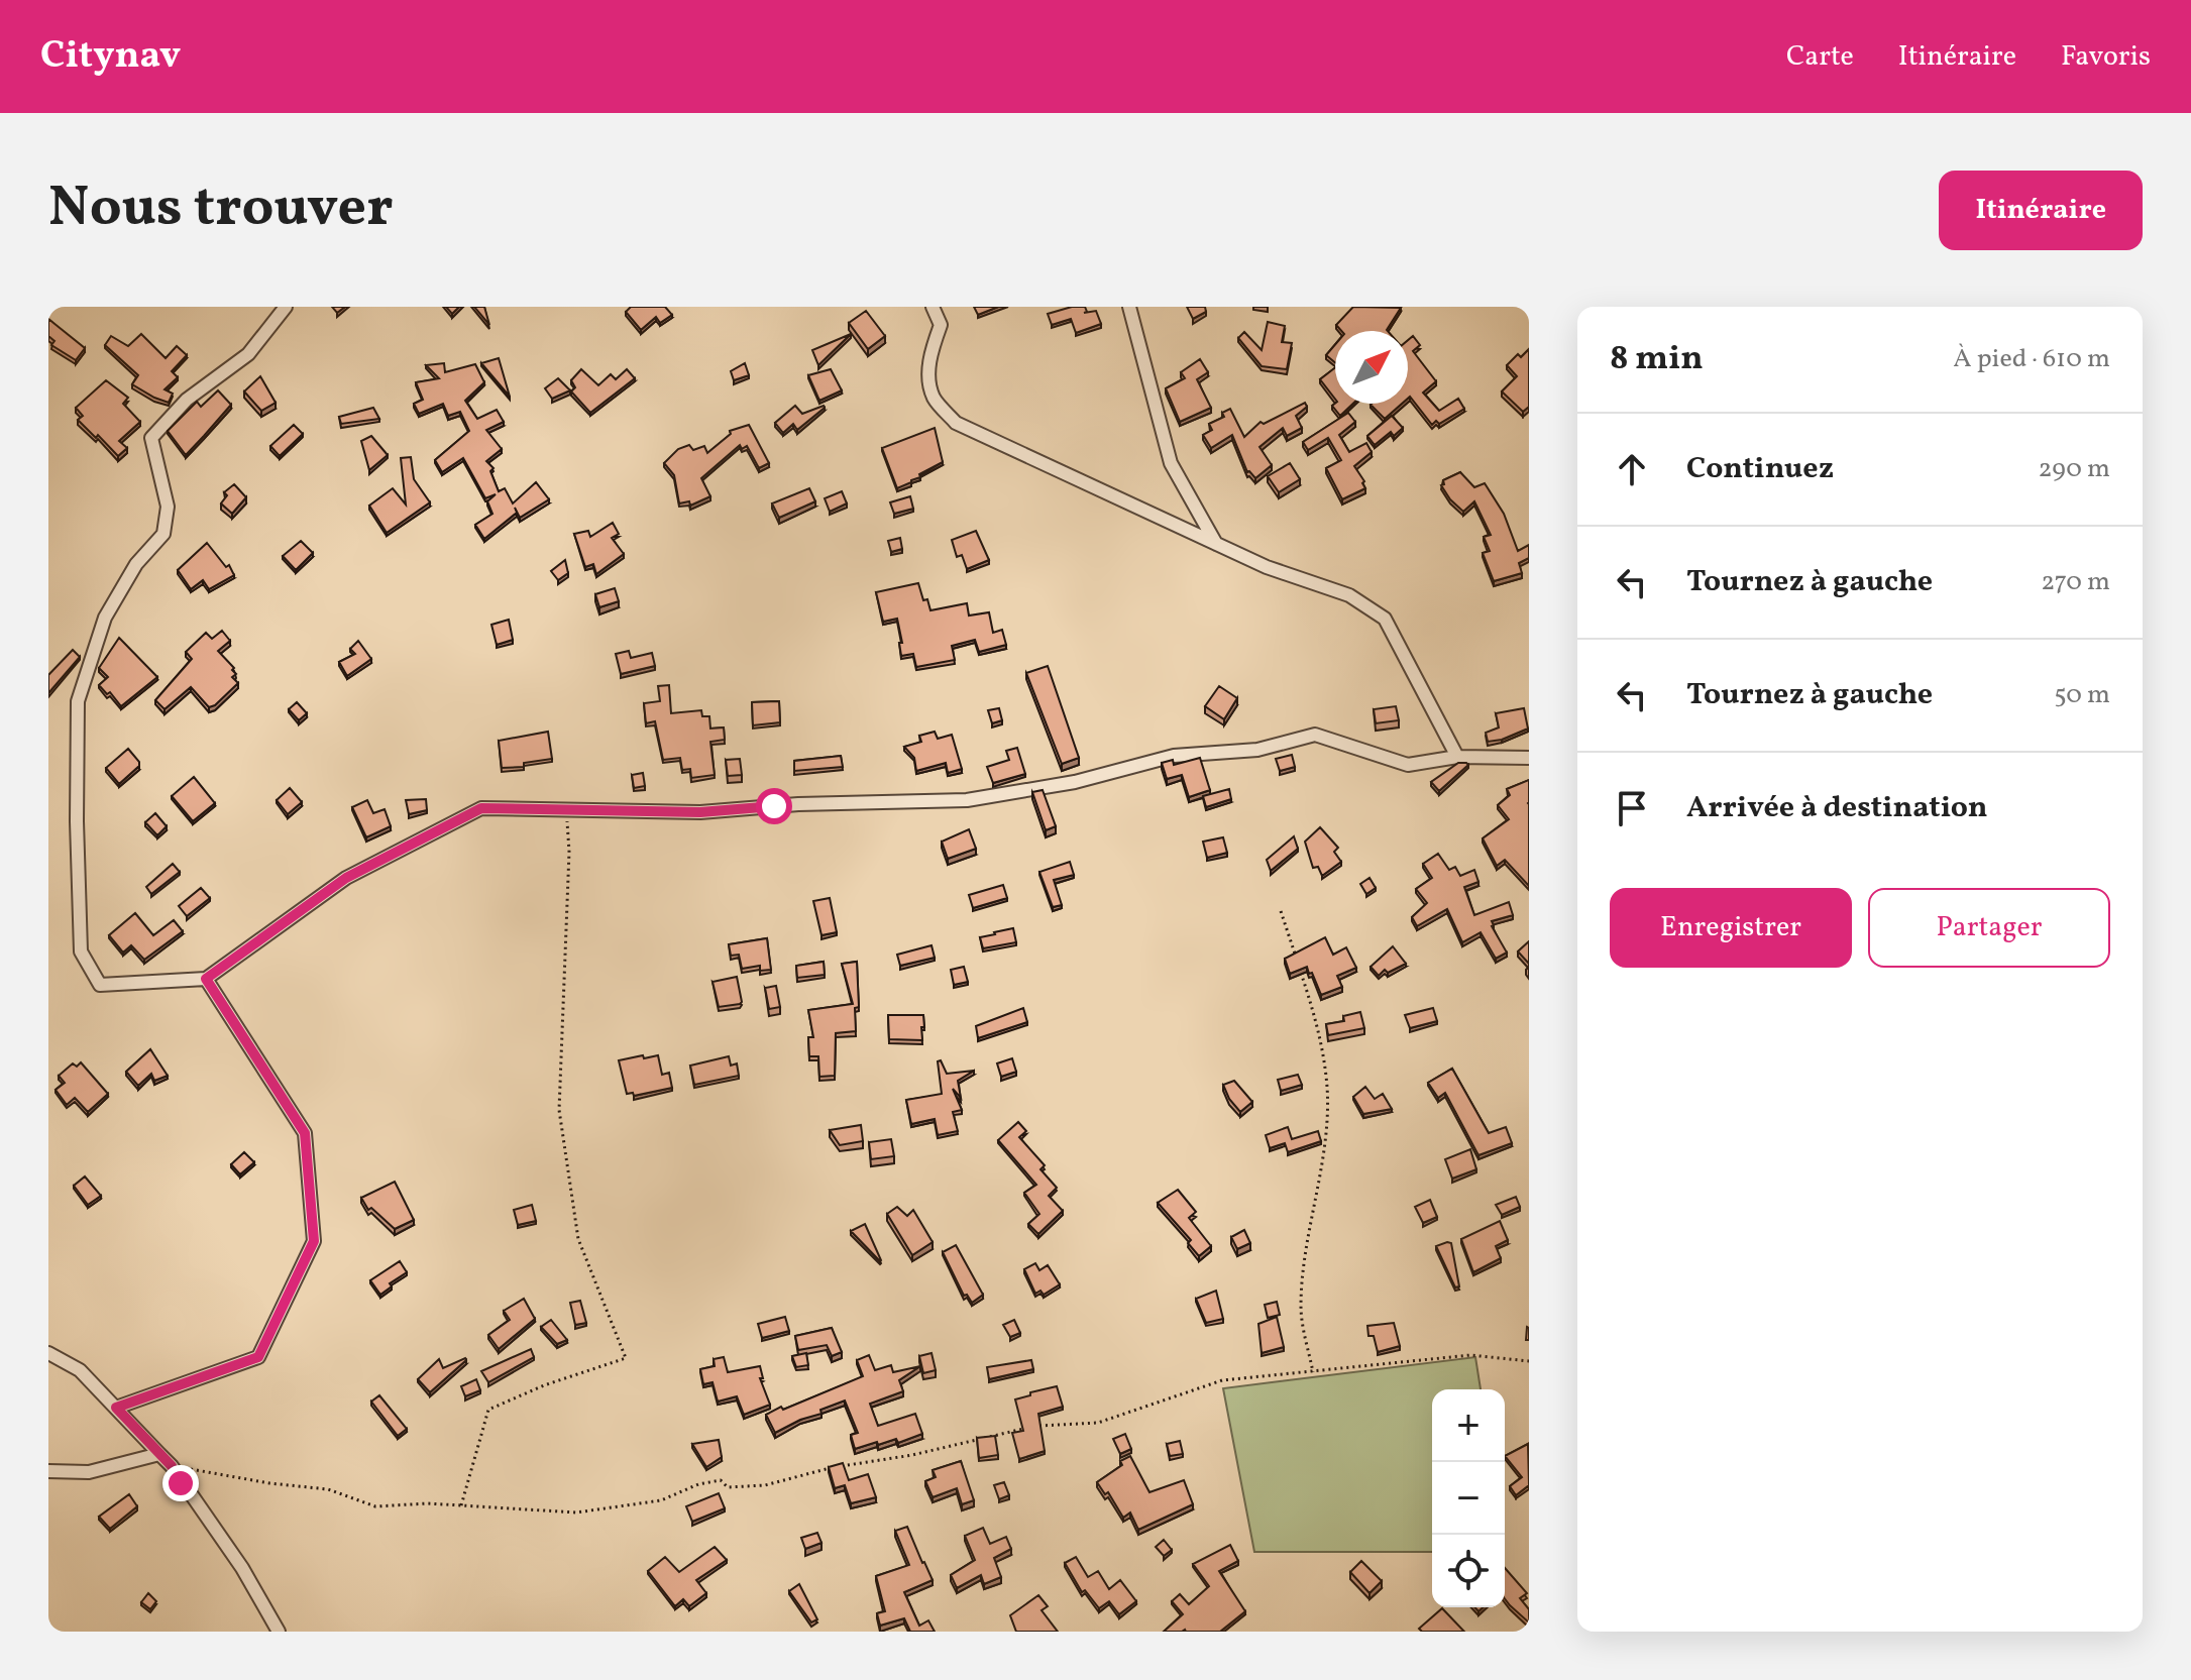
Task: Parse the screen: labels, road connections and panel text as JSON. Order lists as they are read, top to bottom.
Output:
{
  "north": "top right",
  "page": {
    "header": "Citynav",
    "nav": ["Carte", "Itinéraire", "Favoris"],
    "title": "Nous trouver",
    "buttons": [
      "Itinéraire",
      ["Enregistrer", "Partager"]
    ],
    "heading": ["8 min", "À pied · 610 m"],
    "list": [
      ["Continuez", "290 m"],
      ["Tournez à gauche", "270 m"],
      ["Tournez à gauche", "50 m"],
      "Arrivée à destination"
    ],
    "map_buttons": ["+", "−"]
  }
}
